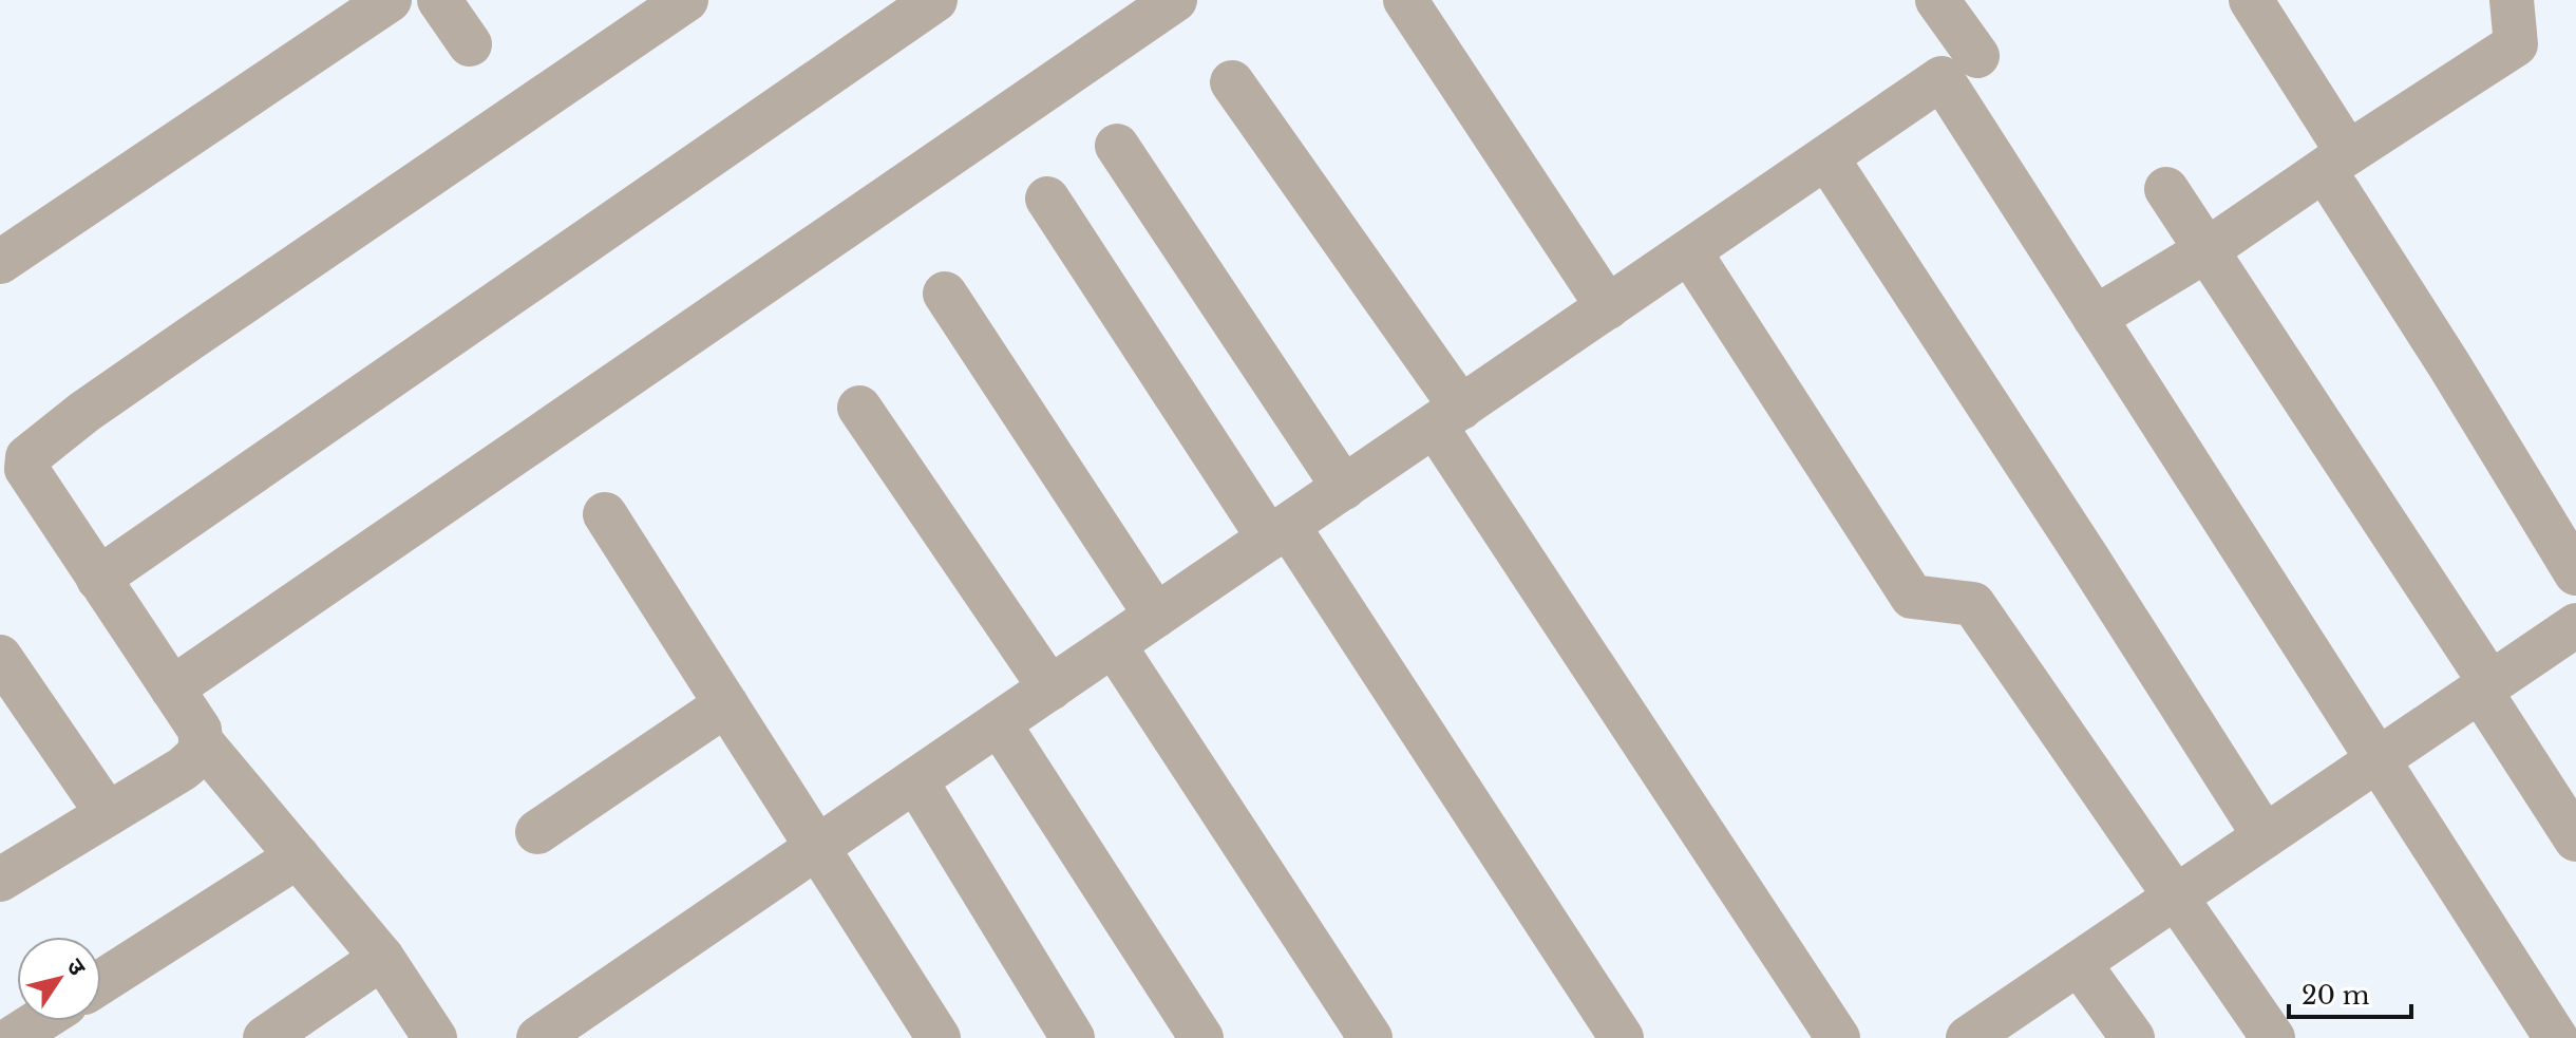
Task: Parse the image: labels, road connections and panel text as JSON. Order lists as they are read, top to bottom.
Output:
{
  "scale_bar": "20 m",
  "north": "top right"
}
